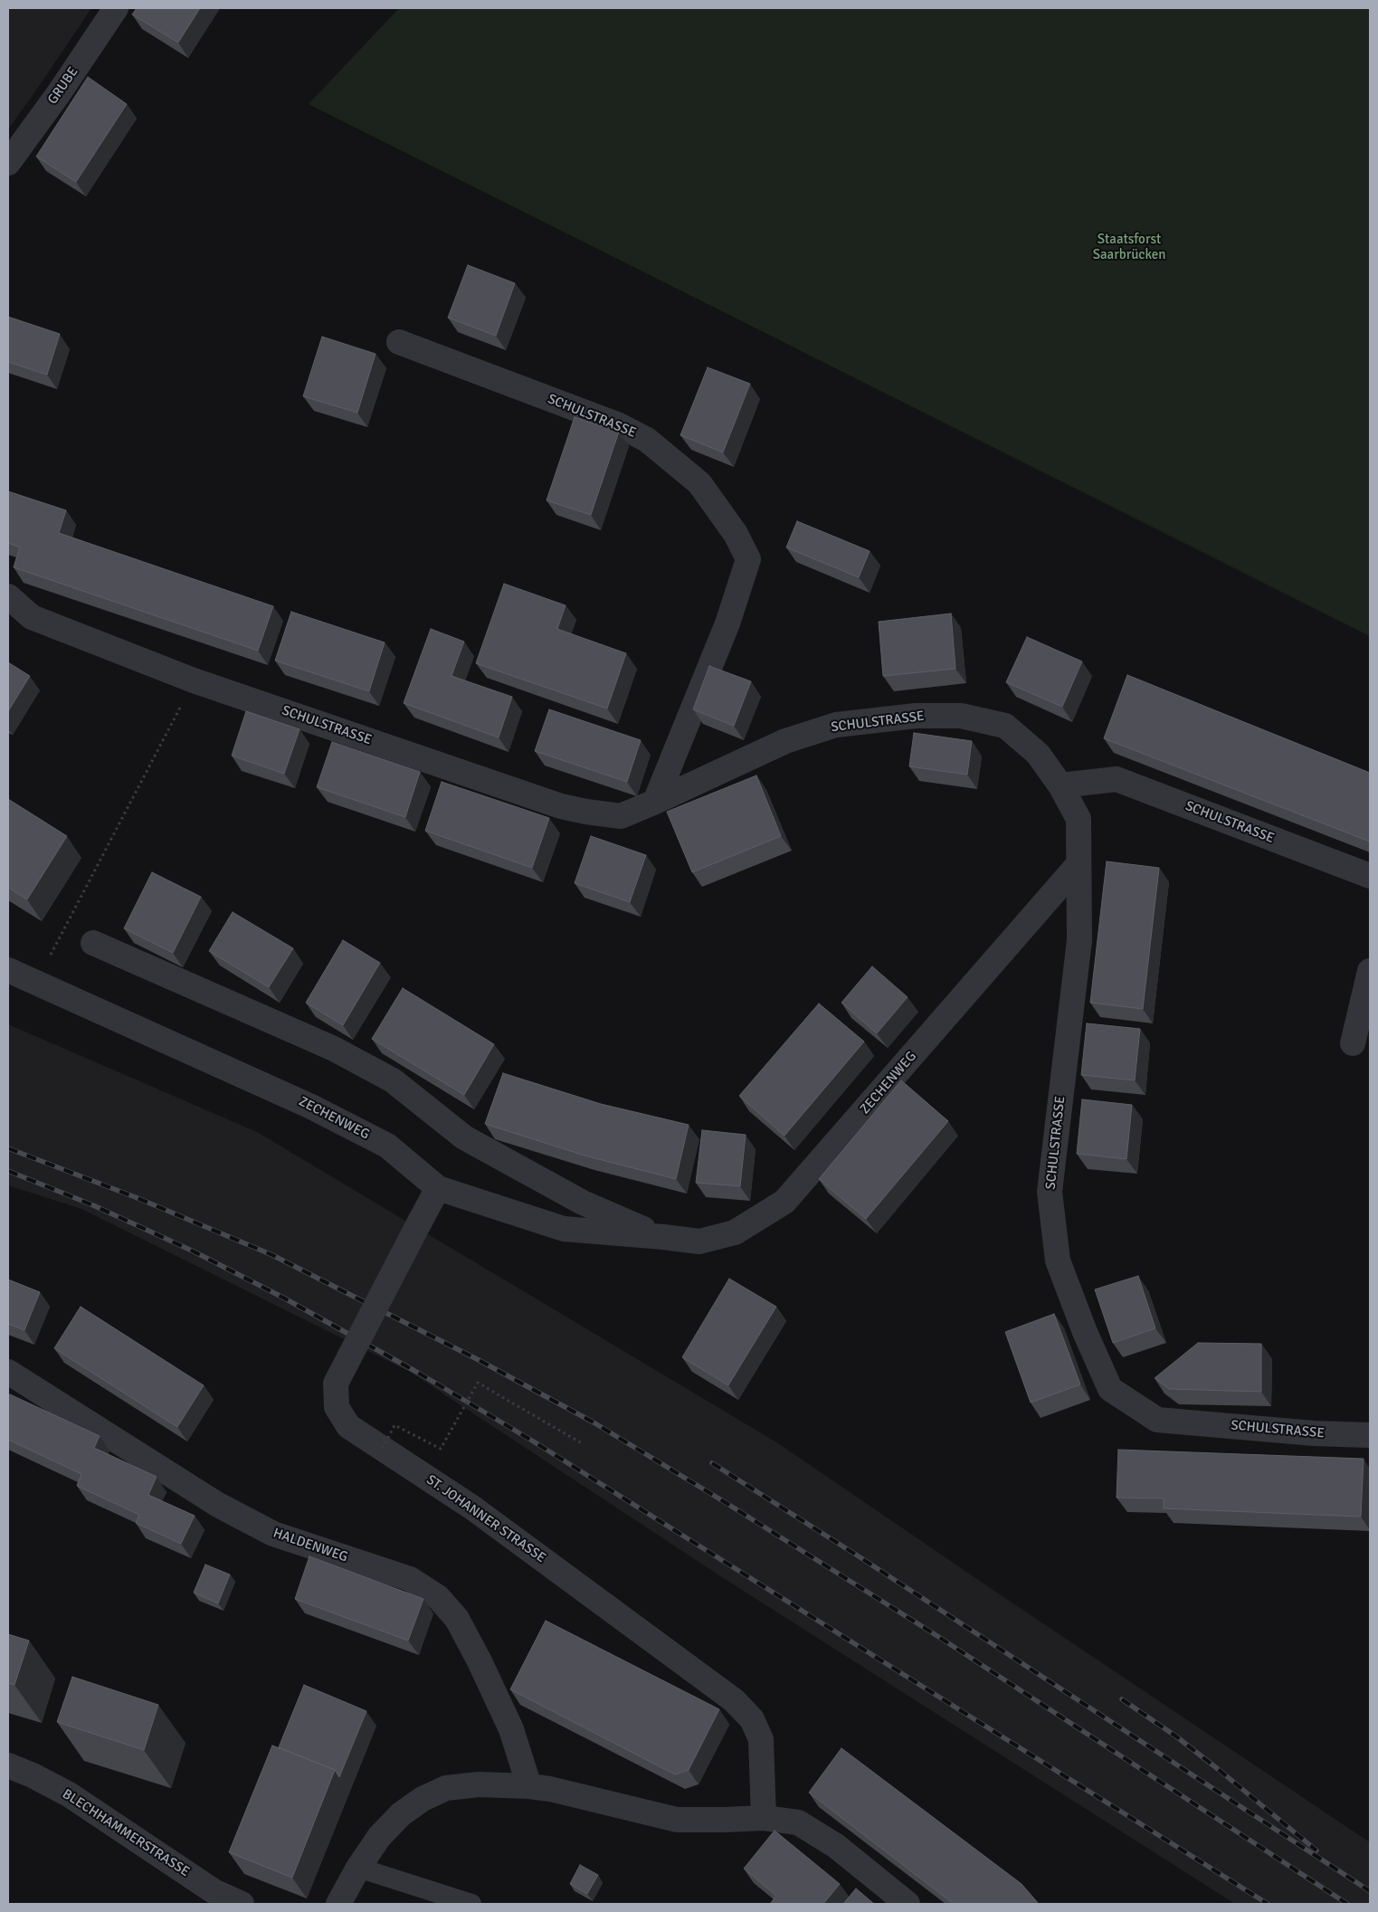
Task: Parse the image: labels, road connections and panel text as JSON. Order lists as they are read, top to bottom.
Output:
{
  "streets": {
    "street": [
      "GRUBE",
      "SCHULSTRASSE",
      "ZECHENWEG",
      "ST. JOHANNER STRASSE",
      "HALDENWEG",
      "BLECHHAMMERSTRASSE"
    ]
  },
  "crossings": [
    ["SCHULSTRASSE", "ZECHENWEG"],
    ["ZECHENWEG", "ST. JOHANNER STRASSE"]
  ],
  "parks": ["Staatsforst Saarbrücken"]
}
